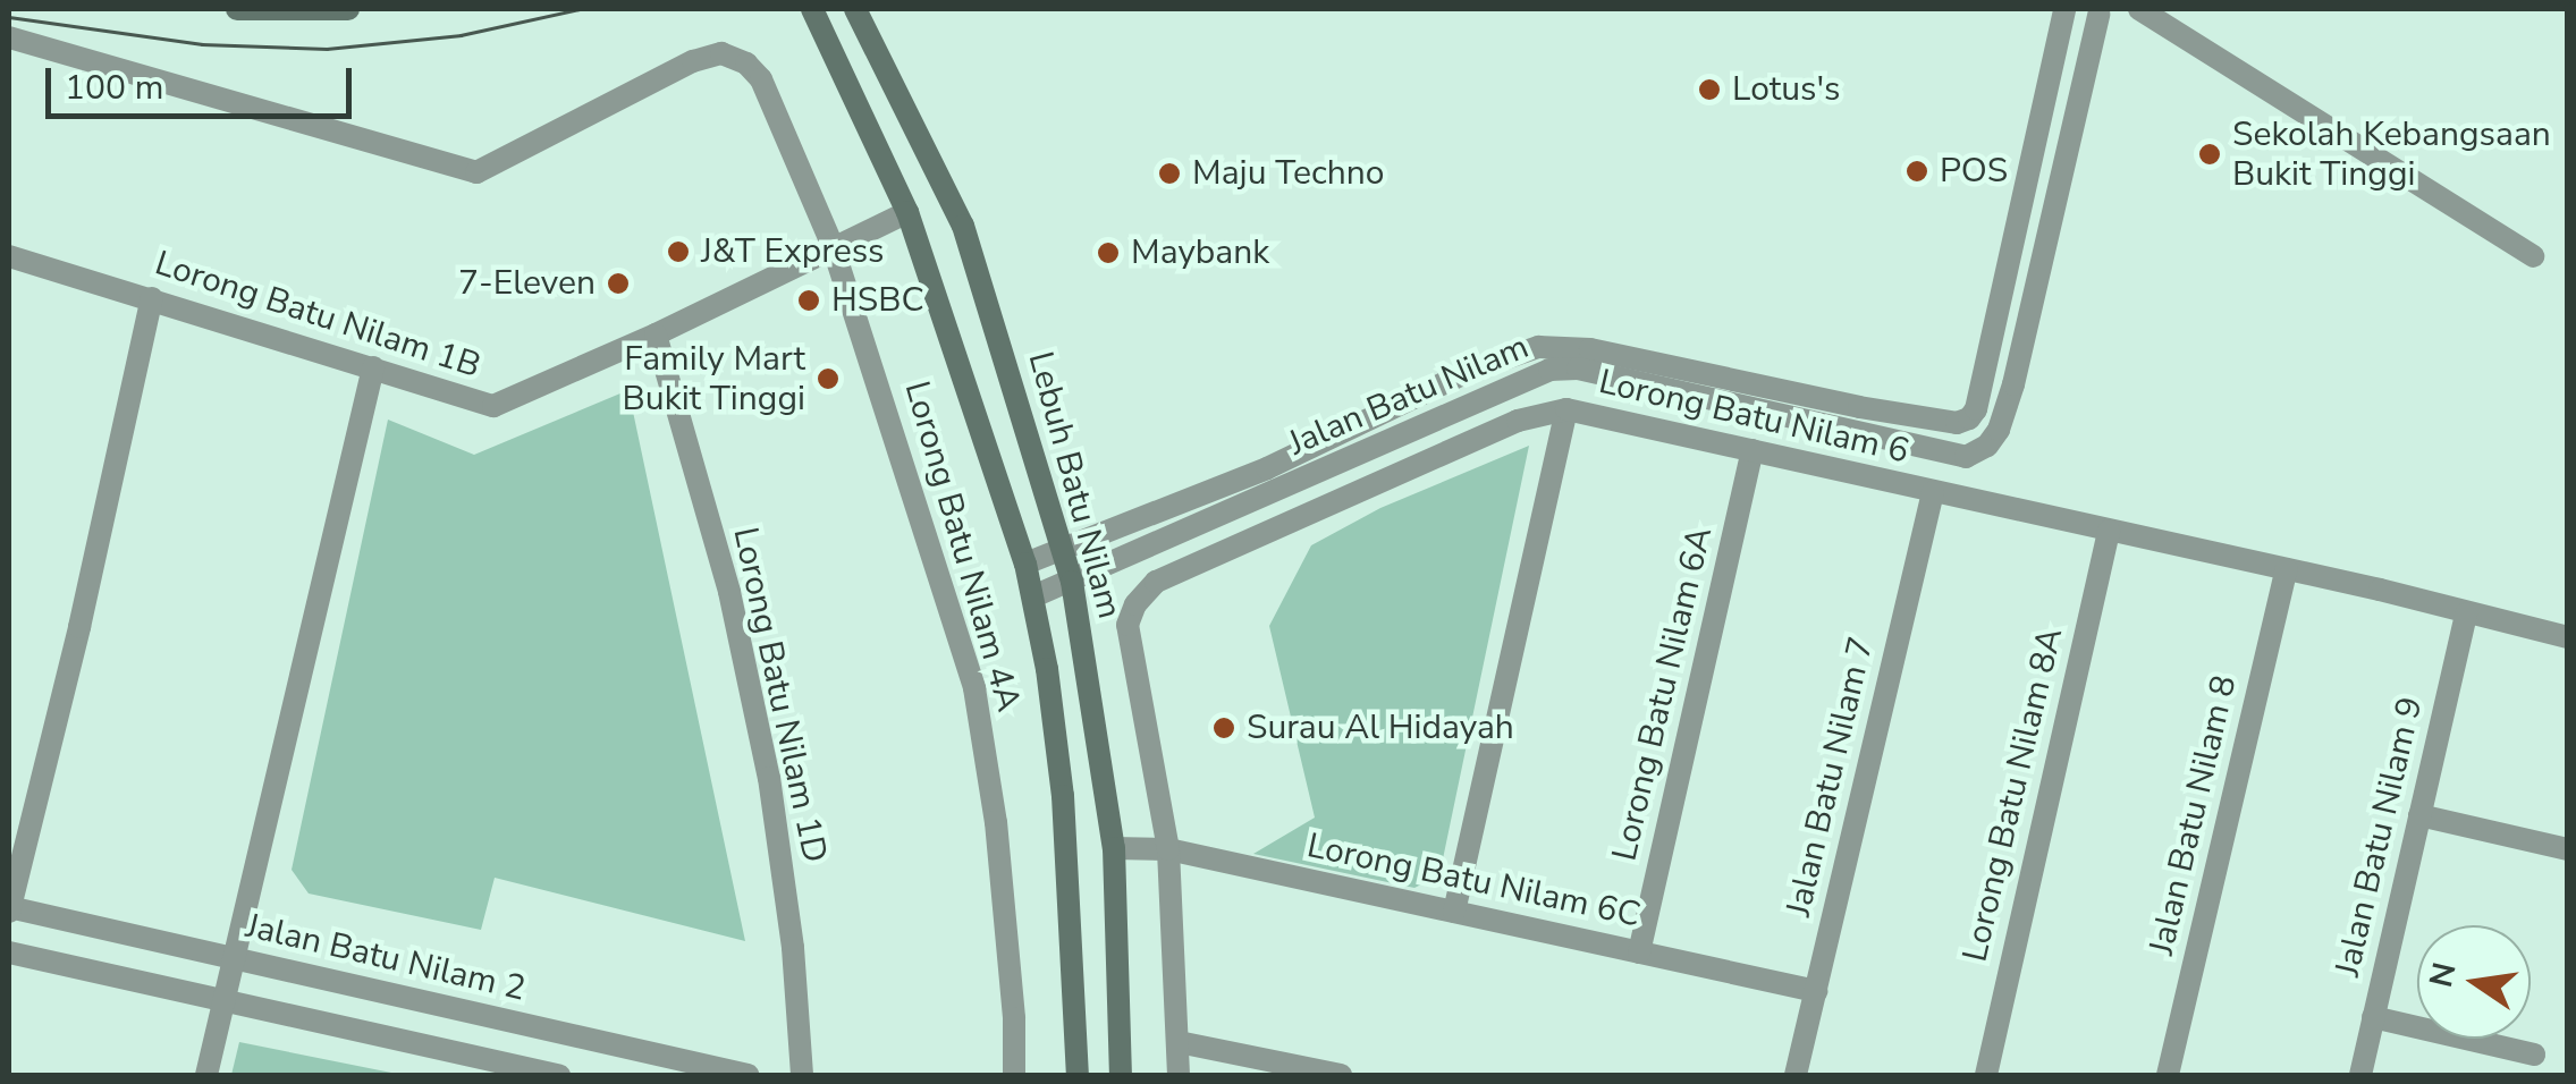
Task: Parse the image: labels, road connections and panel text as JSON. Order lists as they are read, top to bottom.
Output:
{
  "streets": {
    "main road": ["Lebuh Batu Nilam"],
    "street": [
      "Lorong Batu Nilam 1B",
      "Jalan Batu Nilam",
      "Lorong Batu Nilam 6",
      "Lorong Batu Nilam 4A",
      "Lorong Batu Nilam 6A",
      "Lorong Batu Nilam 1D",
      "Jalan Batu Nilam 7",
      "Lorong Batu Nilam 8A",
      "Jalan Batu Nilam 8",
      "Jalan Batu Nilam 9",
      "Lorong Batu Nilam 6C",
      "Jalan Batu Nilam 2"
    ]
  },
  "crossings": [
    ["Lorong Batu Nilam 1B", "Lebuh Batu Nilam"],
    ["Lorong Batu Nilam 1B", "Lorong Batu Nilam 4A"],
    ["Lorong Batu Nilam 1B", "Lorong Batu Nilam 1D"],
    ["Jalan Batu Nilam", "Lebuh Batu Nilam"],
    ["Lorong Batu Nilam 6", "Lorong Batu Nilam 6A"],
    ["Lorong Batu Nilam 6", "Jalan Batu Nilam 7"],
    ["Lorong Batu Nilam 6", "Lorong Batu Nilam 8A"],
    ["Lorong Batu Nilam 6", "Jalan Batu Nilam 8"],
    ["Lorong Batu Nilam 6", "Jalan Batu Nilam 9"],
    ["Lorong Batu Nilam 6", "Lorong Batu Nilam 6C"],
    ["Lebuh Batu Nilam", "Lorong Batu Nilam 6C"],
    ["Lorong Batu Nilam 6A", "Lorong Batu Nilam 6C"],
    ["Jalan Batu Nilam 7", "Lorong Batu Nilam 6C"]
  ],
  "places": [
    "Lotus's",
    "Sekolah Kebangsaan Bukit Tinggi",
    "POS",
    "Maju Techno",
    "J&T Express",
    "Maybank",
    "7-Eleven",
    "HSBC",
    "Family Mart Bukit Tinggi",
    "Surau Al Hidayah"
  ],
  "scale_bar": "100 m",
  "north": "left"
}
